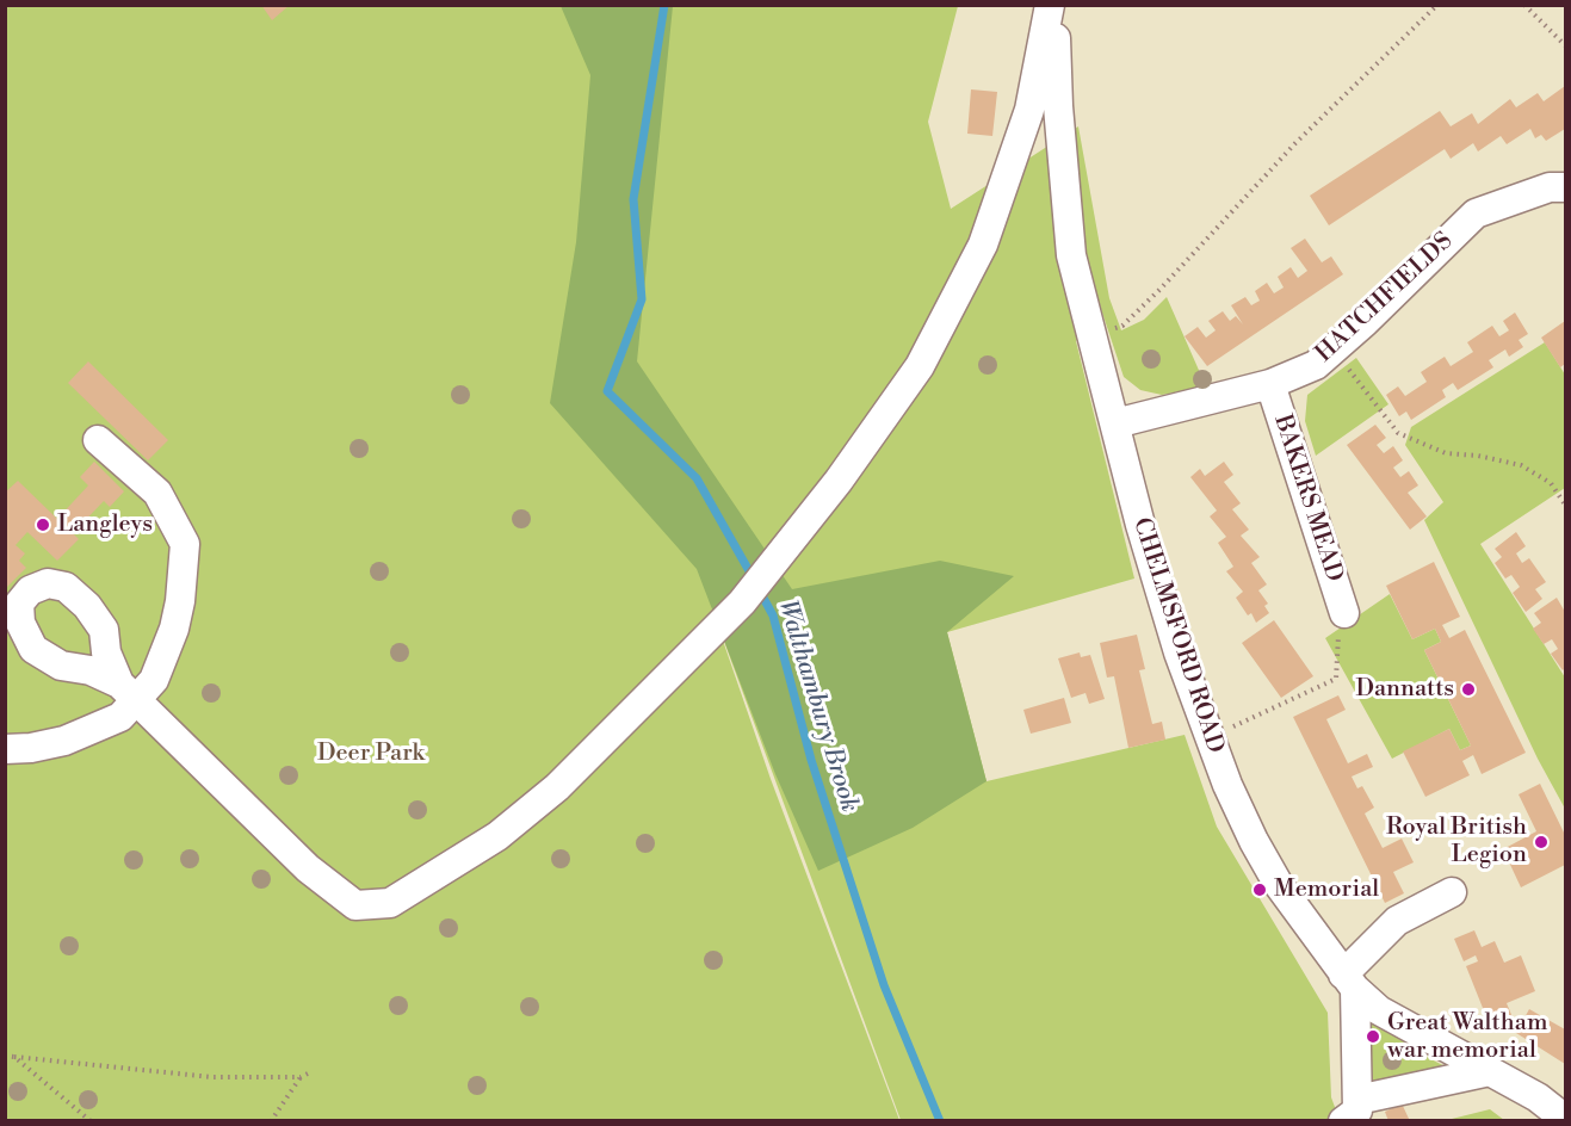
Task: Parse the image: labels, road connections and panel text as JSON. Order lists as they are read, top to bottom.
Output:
{
  "streets": {
    "street": ["HATCHFIELDS", "BAKERS MEAD", "CHELMSFORD ROAD"]
  },
  "crossings": [
    ["HATCHFIELDS", "BAKERS MEAD"],
    ["HATCHFIELDS", "CHELMSFORD ROAD"]
  ],
  "water": ["Walthambury Brook"],
  "parks": ["Deer Park"],
  "places": [
    "Langleys",
    "Dannatts",
    "Royal British Legion",
    "Memorial",
    "Great Waltham war memorial"
  ]
}
